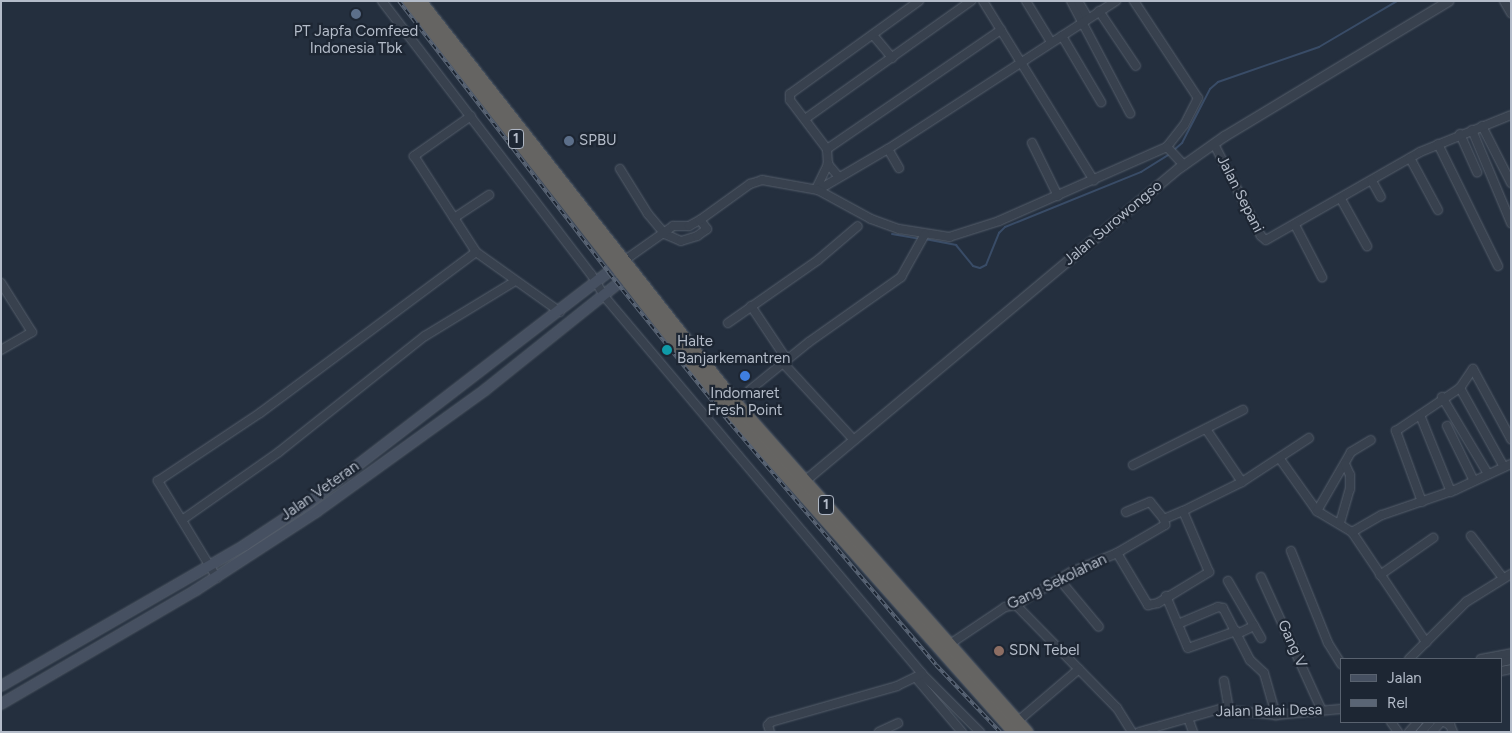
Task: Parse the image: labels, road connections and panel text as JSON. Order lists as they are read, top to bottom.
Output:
{
  "streets": {
    "highway": ["1"],
    "main road": ["Jalan Veteran"],
    "street": [
      "Jalan Sepani",
      "Jalan Surowongso",
      "Gang Sekolahan",
      "Gang V",
      "Jalan Balai Desa"
    ]
  },
  "crossings": [
    ["1", "Jalan Surowongso"],
    ["1", "Jalan Veteran"],
    ["1", "Gang Sekolahan"],
    ["Jalan Sepani", "Jalan Surowongso"],
    ["Gang V", "Jalan Balai Desa"]
  ],
  "places": [
    "PT Japfa Comfeed Indonesia Tbk",
    "SPBU",
    "Halte Banjarkemantren",
    "Indomaret Fresh Point",
    "SDN Tebel"
  ],
  "legend": ["Jalan", "Rel"]
}
